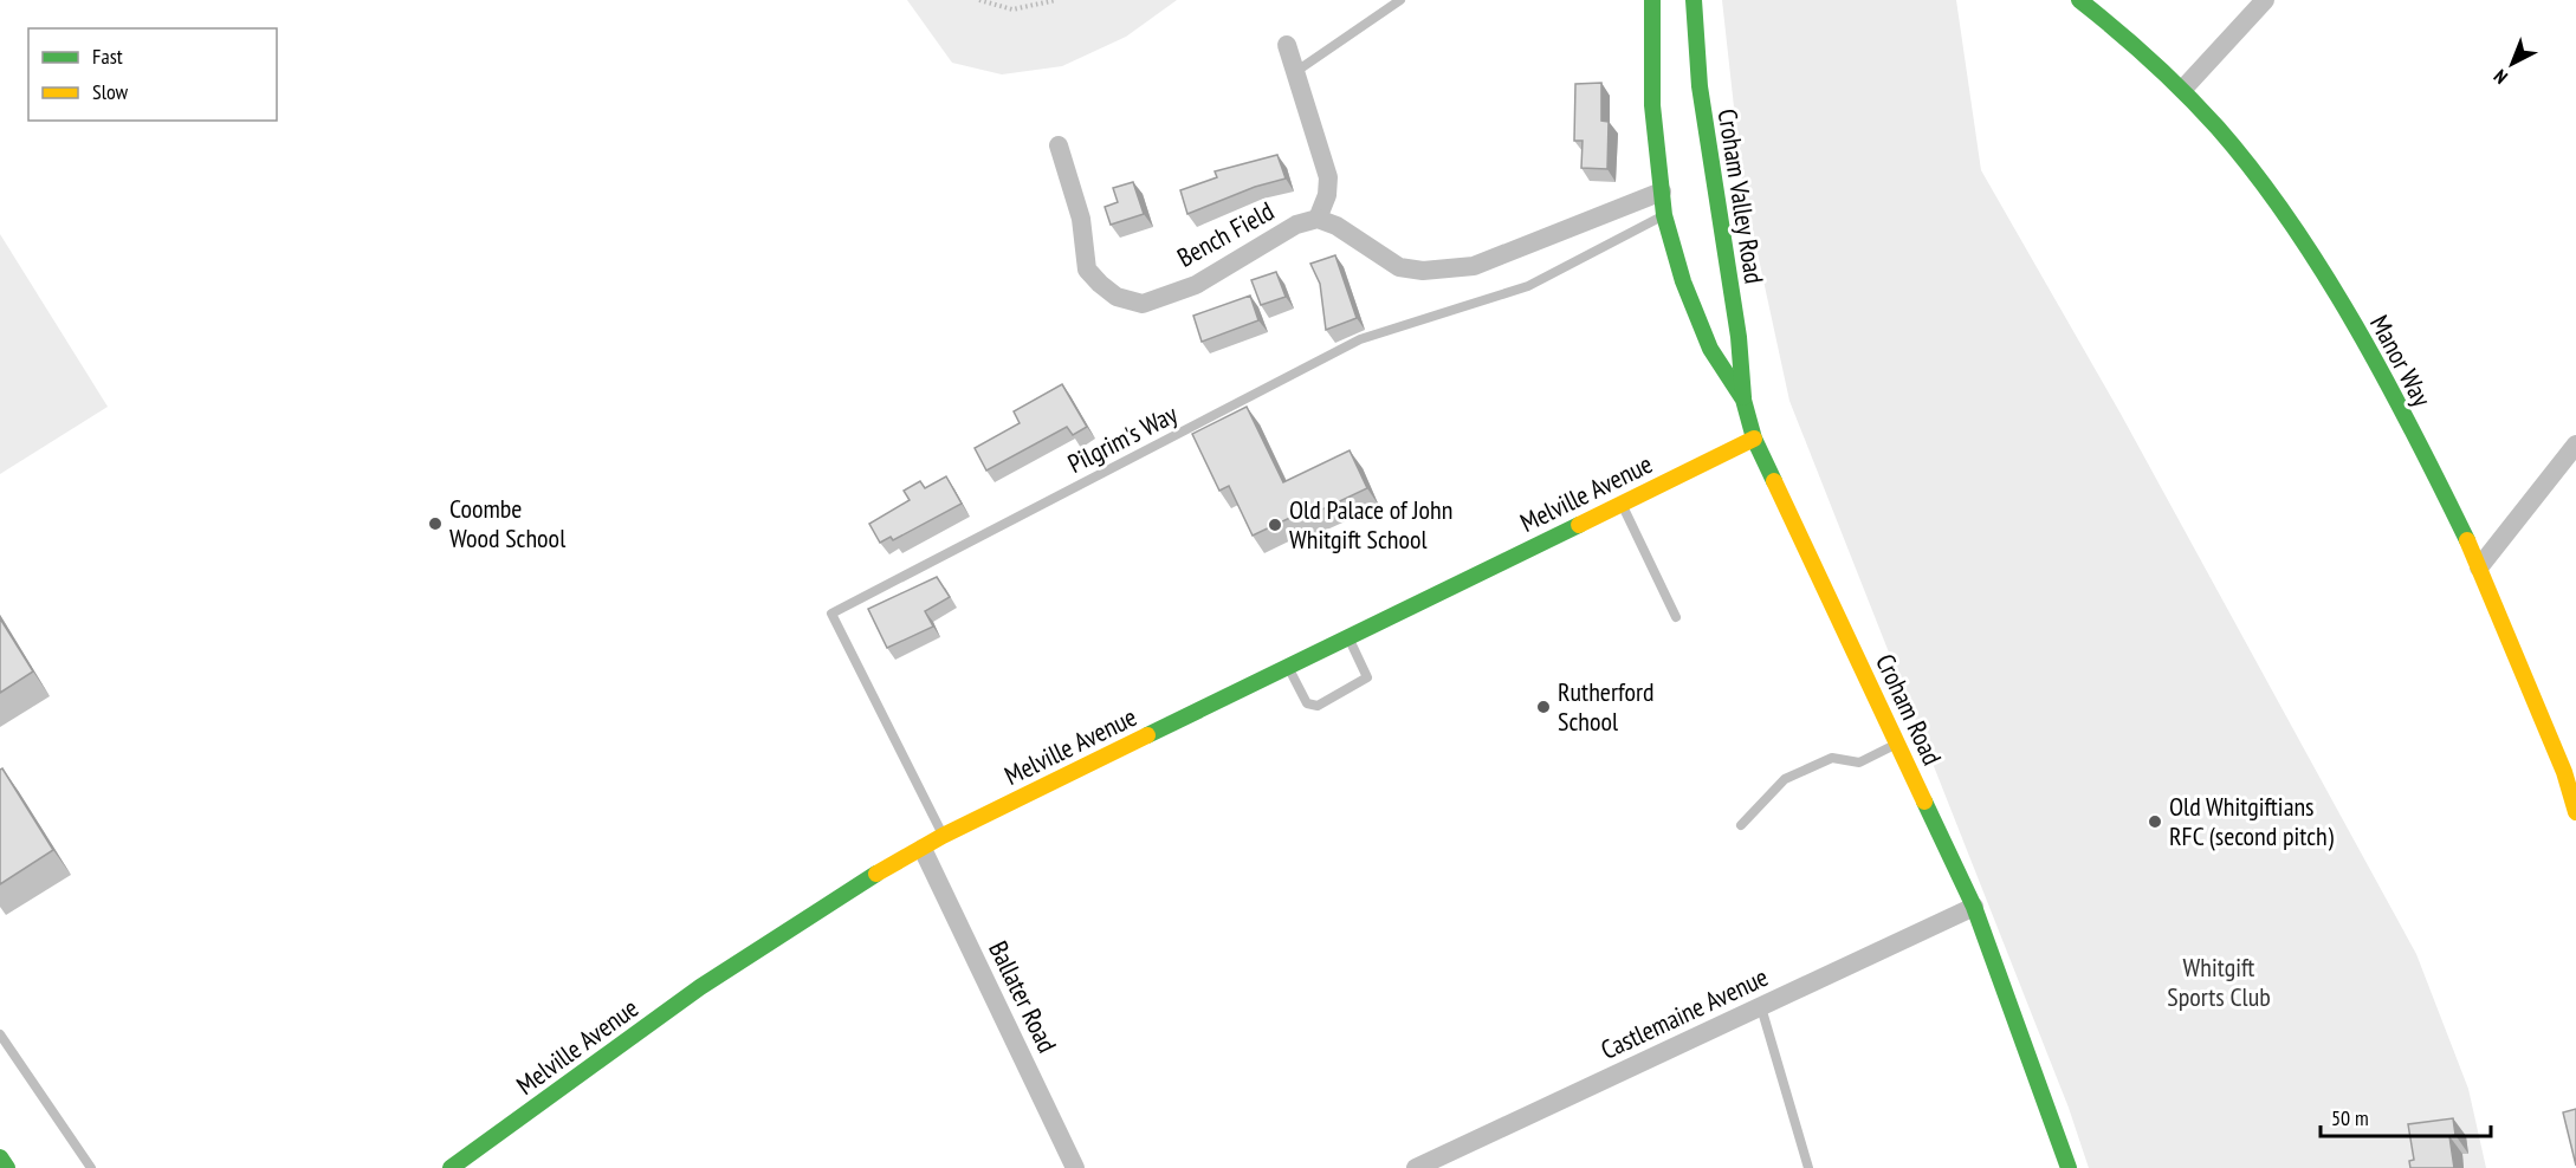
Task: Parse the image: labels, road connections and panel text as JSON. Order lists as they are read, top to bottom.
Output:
{
  "streets": {
    "street": [
      "Croham Valley Road",
      "Bench Field",
      "Manor Way",
      "Melville Avenue",
      "Croham Road",
      "Ballater Road",
      "Castlemaine Avenue"
    ],
    "lane": ["Pilgrim's Way"]
  },
  "crossings": [
    ["Croham Valley Road", "Croham Road"],
    ["Pilgrim's Way", "Melville Avenue"],
    ["Pilgrim's Way", "Croham Road"],
    ["Melville Avenue", "Croham Road"],
    ["Melville Avenue", "Ballater Road"],
    ["Croham Road", "Castlemaine Avenue"]
  ],
  "parks": ["Whitgift Sports Club"],
  "places": [
    "Coombe Wood School",
    "Old Palace of John Whitgift School",
    "Rutherford School",
    "Old Whitgiftians RFC (second pitch)"
  ],
  "legend": ["Fast", "Slow"],
  "scale_bar": "50 m",
  "north": "bottom left"
}
